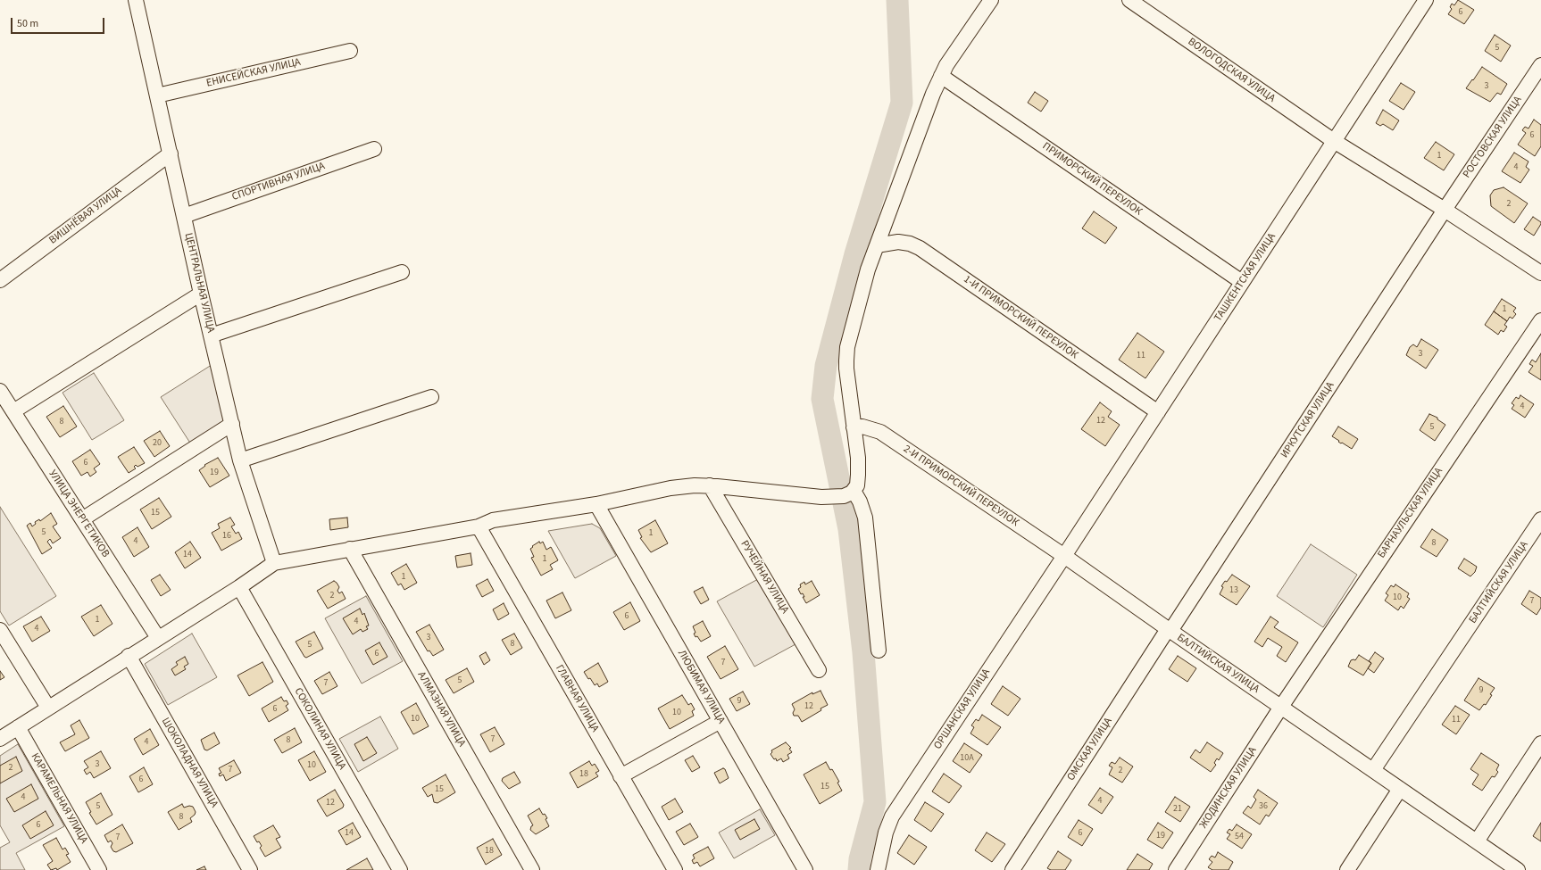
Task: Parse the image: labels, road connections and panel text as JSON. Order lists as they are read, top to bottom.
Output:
{
  "streets": {
    "street": [
      "ВОЛОГОДСКАЯ УЛИЦА",
      "ЕНИСЕЙСКАЯ УЛИЦА",
      "РОСТОВСКАЯ УЛИЦА",
      "ПРИМОРСКИЙ ПЕРЕУЛОК",
      "СПОРТИВНАЯ УЛИЦА",
      "ВИШНЁВАЯ УЛИЦА",
      "ТАШКЕНТСКАЯ УЛИЦА",
      "ЦЕНТРАЛЬНАЯ УЛИЦА",
      "1-И ПРИМОРСКИЙ ПЕРЕУЛОК",
      "ИРКУТСКАЯ УЛИЦА",
      "2-И ПРИМОРСКИЙ ПЕРЕУЛОК",
      "БАРНАУЛЬСКАЯ УЛИЦА",
      "УЛИЦА ЭНЕРГЕТИКОВ",
      "РУЧЕЙНАЯ УЛИЦА",
      "БАЛТИЙСКАЯ УЛИЦА",
      "ЛЮБИМАЯ УЛИЦА",
      "ГЛАВНАЯ УЛИЦА",
      "АЛМАЗНАЯ УЛИЦА",
      "ОРШАНСКАЯ УЛИЦА",
      "СОКОЛИНАЯ УЛИЦА",
      "ОМСКАЯ УЛИЦА",
      "ШОКОЛАДНАЯ УЛИЦА",
      "ЖОДИНСКАЯ УЛИЦА",
      "КАРАМЕЛЬНАЯ УЛИЦА"
    ]
  },
  "crossings": [
    ["ВОЛОГОДСКАЯ УЛИЦА", "РОСТОВСКАЯ УЛИЦА"],
    ["ВОЛОГОДСКАЯ УЛИЦА", "ТАШКЕНТСКАЯ УЛИЦА"],
    ["ВОЛОГОДСКАЯ УЛИЦА", "ИРКУТСКАЯ УЛИЦА"],
    ["ЕНИСЕЙСКАЯ УЛИЦА", "ЦЕНТРАЛЬНАЯ УЛИЦА"],
    ["РОСТОВСКАЯ УЛИЦА", "ИРКУТСКАЯ УЛИЦА"],
    ["ПРИМОРСКИЙ ПЕРЕУЛОК", "ТАШКЕНТСКАЯ УЛИЦА"],
    ["СПОРТИВНАЯ УЛИЦА", "ЦЕНТРАЛЬНАЯ УЛИЦА"],
    ["ВИШНЁВАЯ УЛИЦА", "ЦЕНТРАЛЬНАЯ УЛИЦА"],
    ["ТАШКЕНТСКАЯ УЛИЦА", "1-И ПРИМОРСКИЙ ПЕРЕУЛОК"],
    ["ТАШКЕНТСКАЯ УЛИЦА", "2-И ПРИМОРСКИЙ ПЕРЕУЛОК"],
    ["ТАШКЕНТСКАЯ УЛИЦА", "БАЛТИЙСКАЯ УЛИЦА"],
    ["ТАШКЕНТСКАЯ УЛИЦА", "ОРШАНСКАЯ УЛИЦА"],
    ["ИРКУТСКАЯ УЛИЦА", "БАЛТИЙСКАЯ УЛИЦА"],
    ["ИРКУТСКАЯ УЛИЦА", "ОМСКАЯ УЛИЦА"],
    ["2-И ПРИМОРСКИЙ ПЕРЕУЛОК", "БАЛТИЙСКАЯ УЛИЦА"],
    ["2-И ПРИМОРСКИЙ ПЕРЕУЛОК", "ОРШАНСКАЯ УЛИЦА"],
    ["БАРНАУЛЬСКАЯ УЛИЦА", "БАЛТИЙСКАЯ УЛИЦА"],
    ["БАРНАУЛЬСКАЯ УЛИЦА", "ЖОДИНСКАЯ УЛИЦА"],
    ["БАЛТИЙСКАЯ УЛИЦА", "ОРШАНСКАЯ УЛИЦА"],
    ["БАЛТИЙСКАЯ УЛИЦА", "ОМСКАЯ УЛИЦА"],
    ["БАЛТИЙСКАЯ УЛИЦА", "ЖОДИНСКАЯ УЛИЦА"]
  ],
  "house_numbers": [
    "6",
    "5",
    "3",
    "6",
    "1",
    "4",
    "2",
    "1",
    "3",
    "11",
    "4",
    "12",
    "8",
    "5",
    "20",
    "6",
    "19",
    "15",
    "5",
    "1",
    "16",
    "4",
    "8",
    "14",
    "1",
    "1",
    "13",
    "2",
    "10",
    "7",
    "6",
    "1",
    "4",
    "4",
    "3",
    "8",
    "5",
    "6",
    "7",
    "5",
    "7",
    "9",
    "9",
    "12",
    "6",
    "10",
    "10",
    "11",
    "7",
    "8",
    "4",
    "10А",
    "3",
    "10",
    "2",
    "7",
    "2",
    "18",
    "6",
    "15",
    "15",
    "4",
    "4",
    "12",
    "5",
    "36",
    "21",
    "8",
    "6",
    "14",
    "6",
    "19",
    "54",
    "7",
    "18"
  ],
  "scale_bar": "50 m"
}
